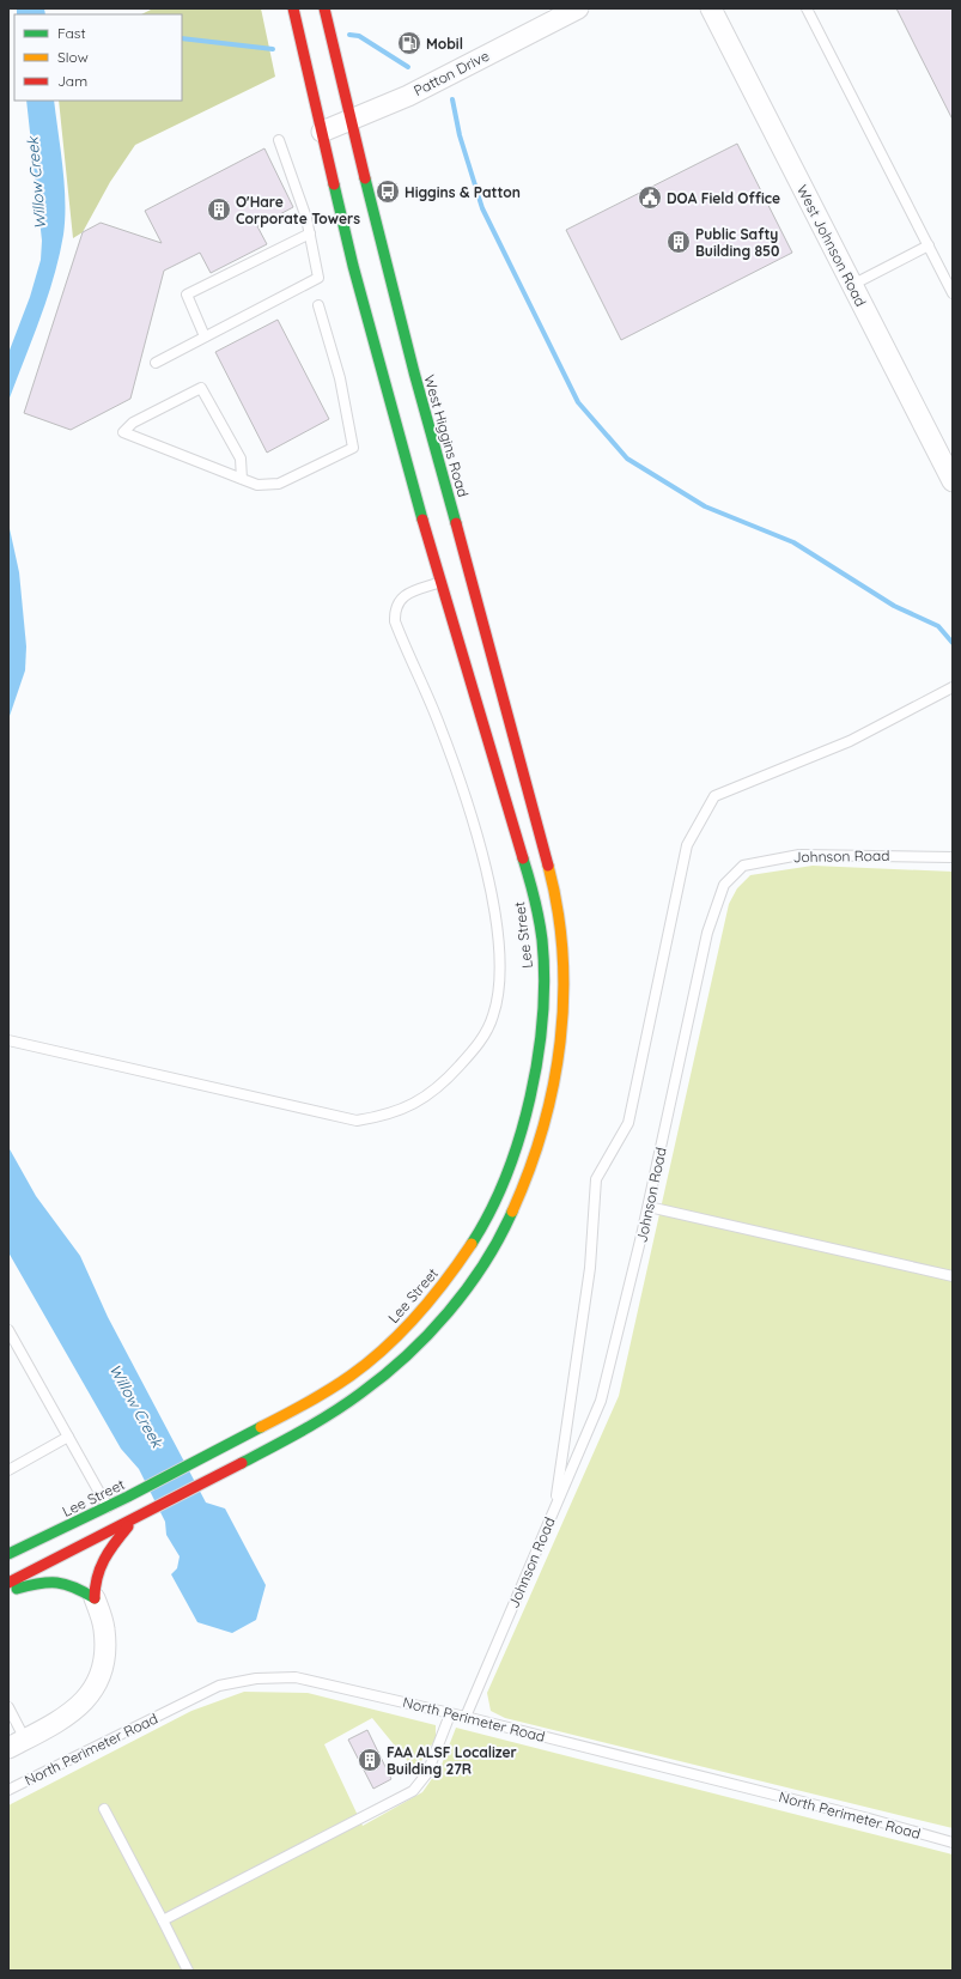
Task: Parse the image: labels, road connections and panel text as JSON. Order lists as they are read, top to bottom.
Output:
{
  "streets": {
    "main road": ["West Higgins Road", "Lee Street"],
    "street": ["Patton Drive", "West Johnson Road"],
    "lane": ["Johnson Road", "North Perimeter Road"]
  },
  "crossings": [
    ["Patton Drive", "West Higgins Road"],
    ["Johnson Road", "North Perimeter Road"]
  ],
  "water": ["Willow Creek"],
  "places": {
    "fuel station": ["Mobil"],
    "bus stop": ["Higgins & Patton"],
    "public building": ["DOA Field Office"],
    "building": ["O'Hare Corporate Towers", "Public Safty Building 850", "FAA ALSF Localizer Building 27R"]
  },
  "legend": ["Fast", "Slow", "Jam"]
}
